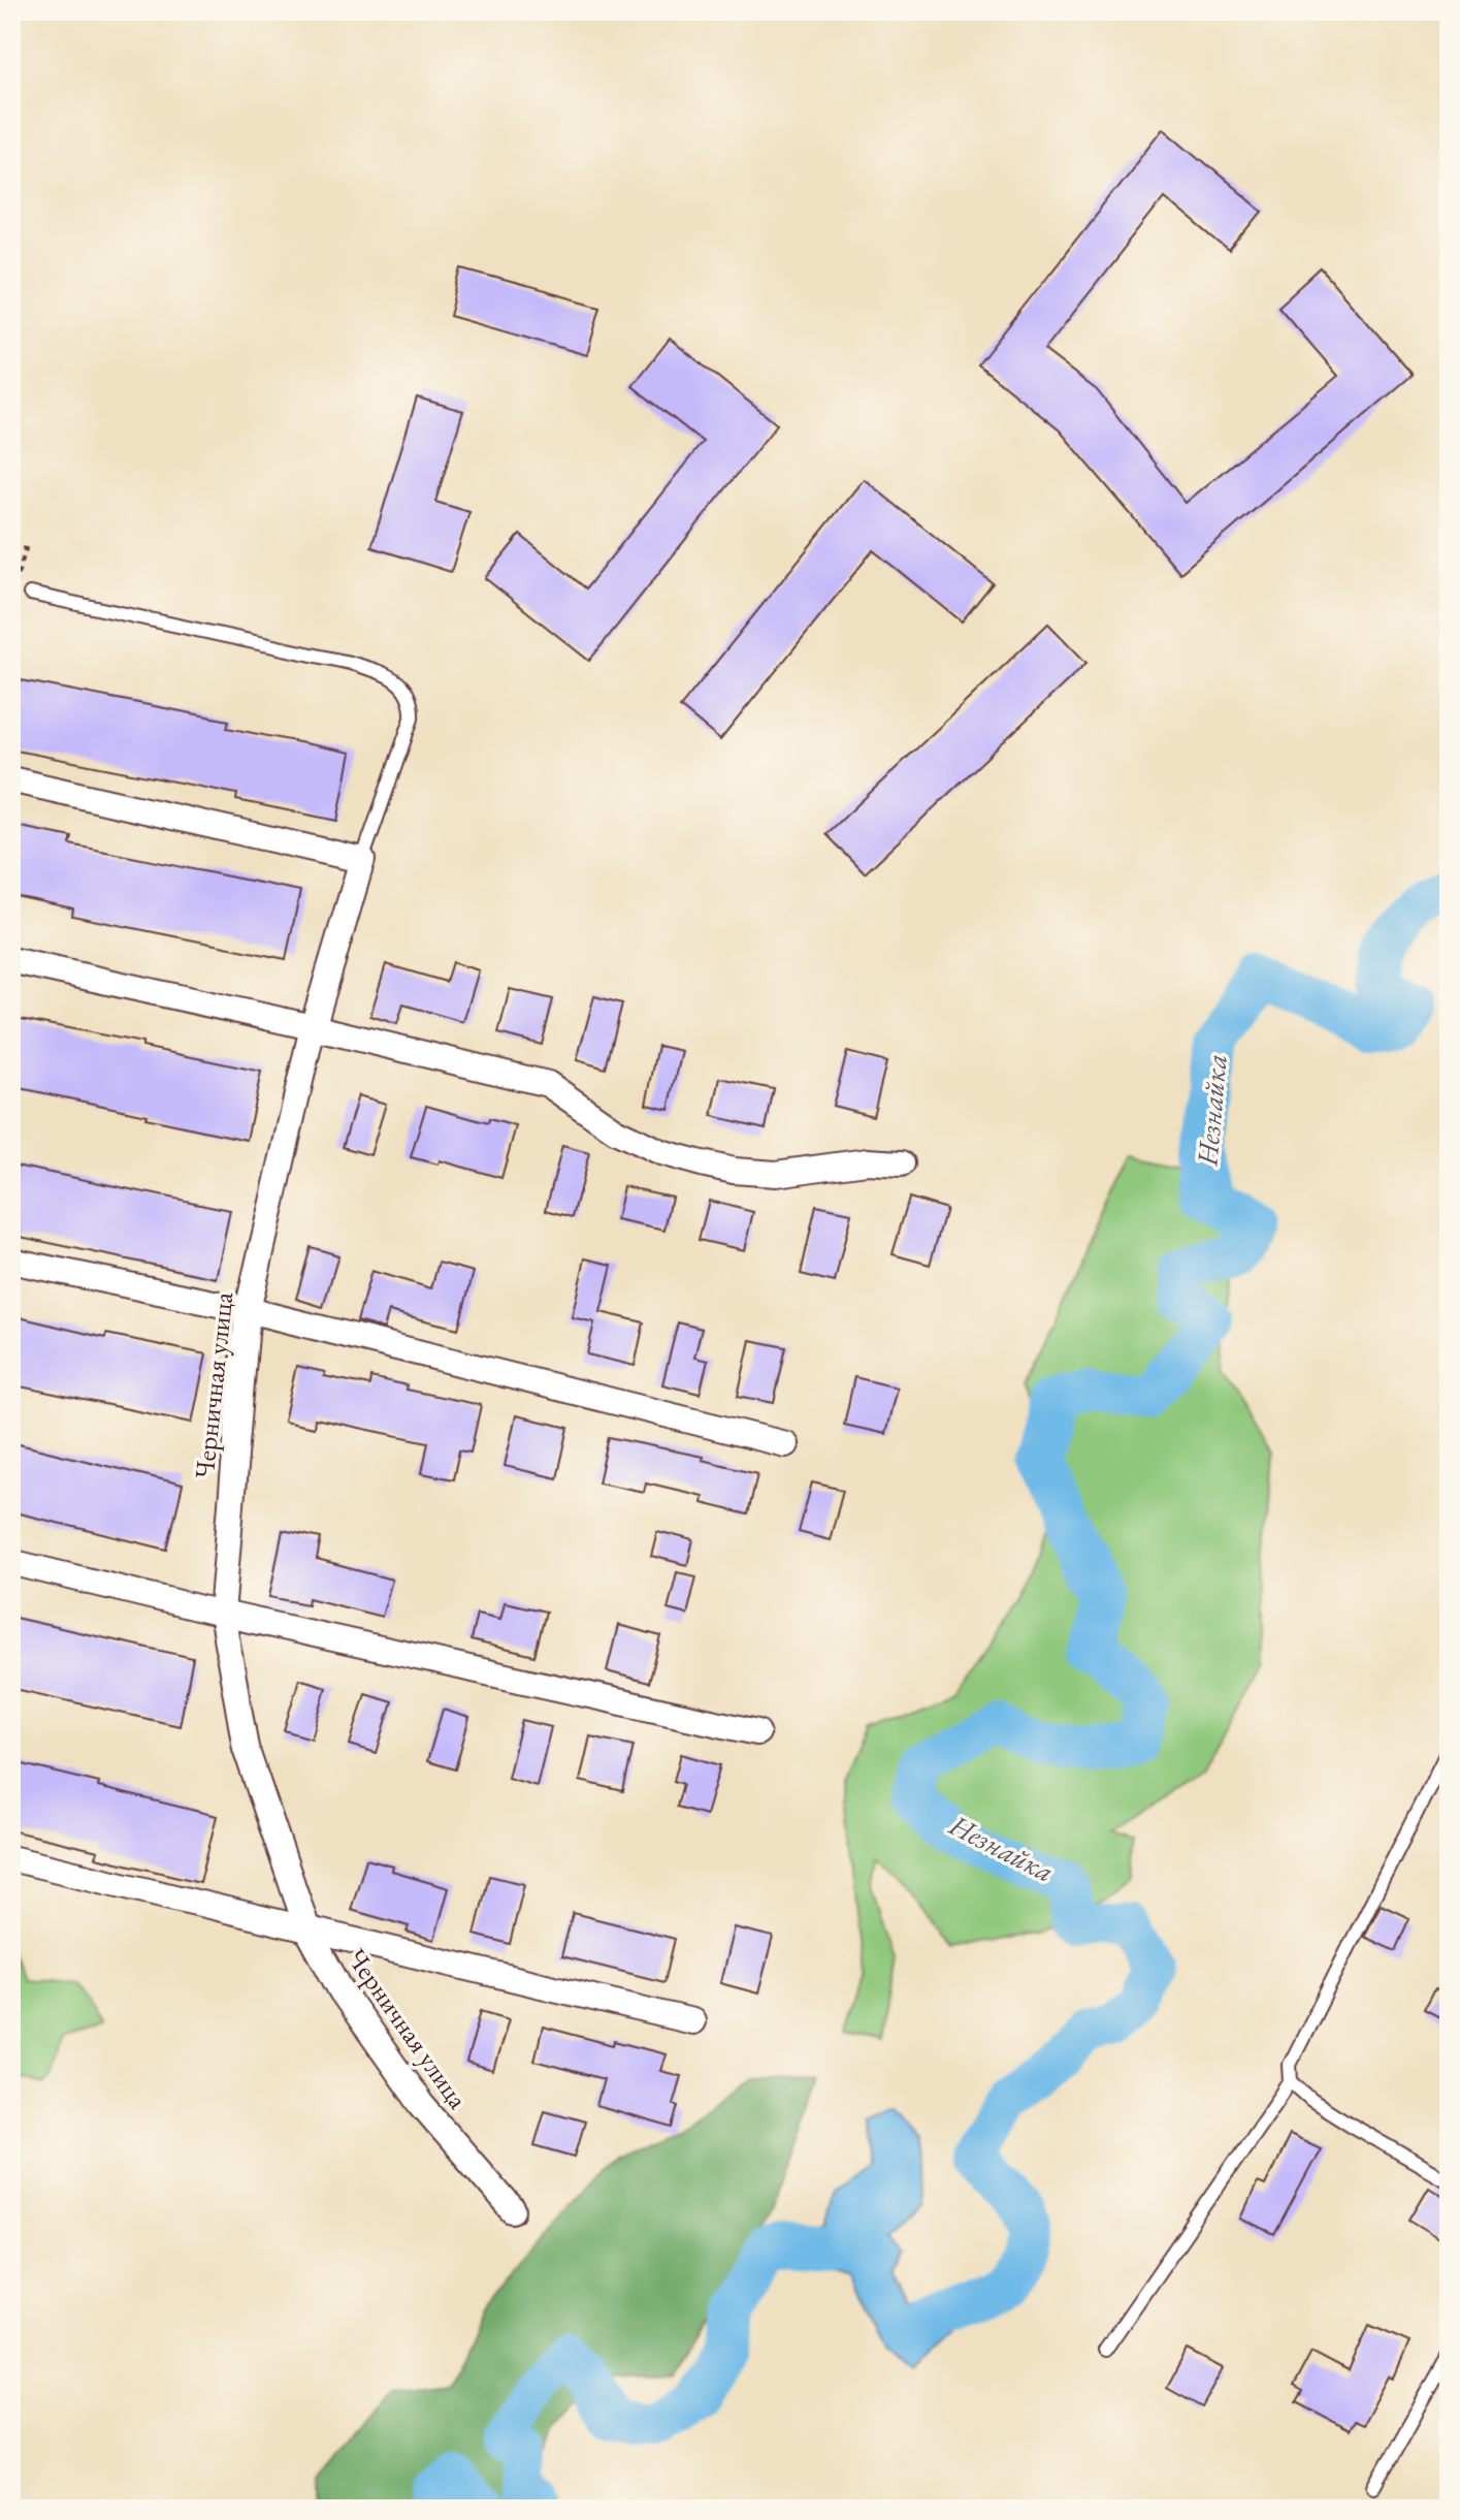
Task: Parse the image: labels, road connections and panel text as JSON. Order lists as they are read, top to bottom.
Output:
{
  "streets": {
    "street": ["Черничная улица"]
  },
  "water": ["Незнайка"]
}
